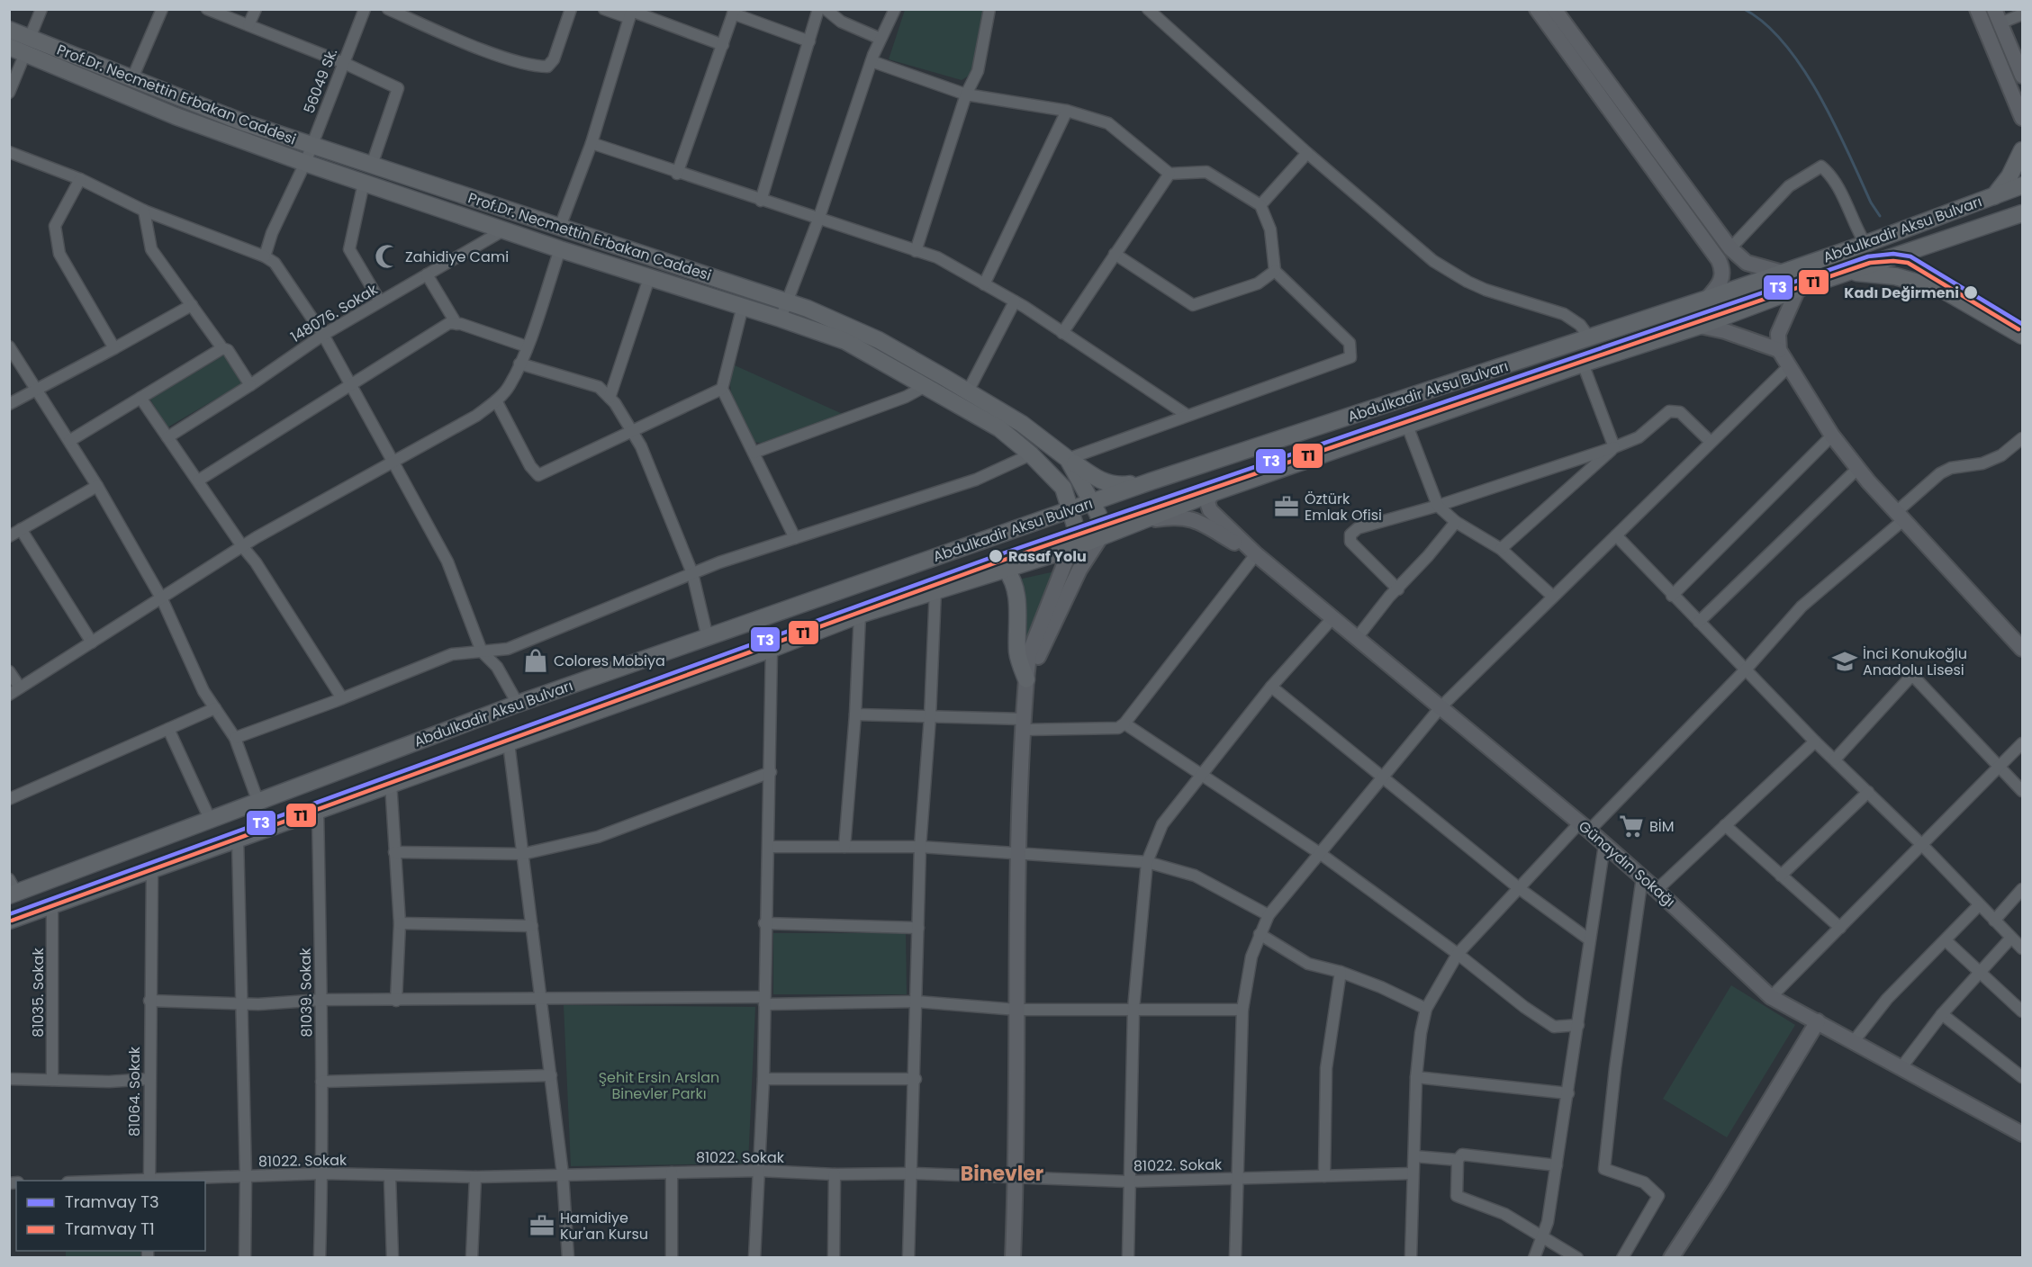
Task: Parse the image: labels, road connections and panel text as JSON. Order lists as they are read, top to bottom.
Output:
{
  "streets": {
    "main road": ["Prof.Dr. Necmettin Erbakan Caddesi", "Abdulkadir Aksu Bulvarı"],
    "street": [
      "56049 Sk.",
      "148076. Sokak",
      "Günaydın Sokağı",
      "81035. Sokak",
      "81039. Sokak",
      "81064. Sokak",
      "81022. Sokak"
    ]
  },
  "crossings": [
    ["56049 Sk.", "Prof.Dr. Necmettin Erbakan Caddesi"],
    ["Prof.Dr. Necmettin Erbakan Caddesi", "Abdulkadir Aksu Bulvarı"],
    ["Prof.Dr. Necmettin Erbakan Caddesi", "148076. Sokak"],
    ["Abdulkadir Aksu Bulvarı", "81035. Sokak"],
    ["Abdulkadir Aksu Bulvarı", "81039. Sokak"],
    ["Abdulkadir Aksu Bulvarı", "81064. Sokak"],
    ["81039. Sokak", "81022. Sokak"]
  ],
  "districts": ["Binevler"],
  "parks": ["Şehit Ersin Arslan Binevler Parkı"],
  "places": {
    "mosque": ["Zahidiye Cami"],
    "other": ["Kadı Değirmeni", "Rasaf Yolu"],
    "office": ["Öztürk Emlak Ofisi", "Hamidiye Kur'an Kursu"],
    "shop": ["Colores Mobiya"],
    "school or university": ["İnci Konukoğlu Anadolu Lisesi"],
    "supermarket": ["BİM"]
  },
  "lines": ["tram line T3", "tram line T1"],
  "legend": ["Tramvay T3", "Tramvay T1"]
}
